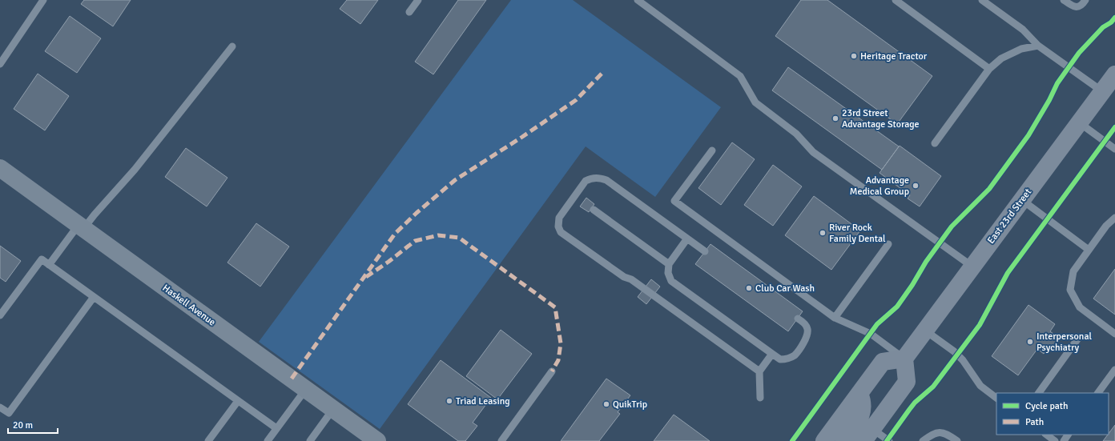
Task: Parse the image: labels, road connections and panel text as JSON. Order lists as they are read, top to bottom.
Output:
{
  "streets": {
    "main road": ["East 23rd Street", "Haskell Avenue"]
  },
  "places": [
    "Heritage Tractor",
    "23rd Street Advantage Storage",
    "Advantage Medical Group",
    "River Rock Family Dental",
    "Club Car Wash",
    "Interpersonal Psychiatry",
    "Triad Leasing",
    "QuikTrip"
  ],
  "legend": ["Cycle path", "Path"],
  "scale_bar": "20 m"
}
